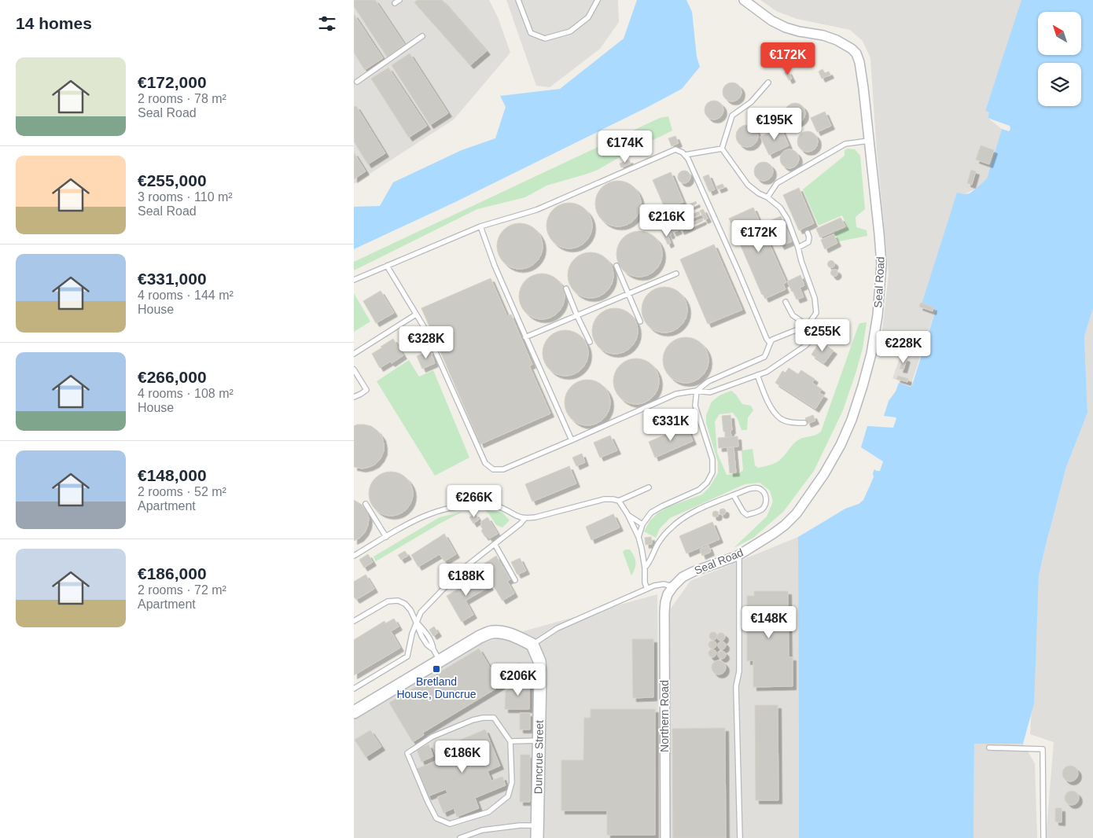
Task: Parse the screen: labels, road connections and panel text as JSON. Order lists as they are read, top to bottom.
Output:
{
  "streets": {
    "street": ["Seal Road", "Northern Road", "Duncrue Street"]
  },
  "crossings": [
    ["Seal Road", "Northern Road"]
  ],
  "places": {
    "transit": ["Bretland House, Duncrue"]
  },
  "north": "top left",
  "page": {
    "heading": "14 homes",
    "price": [
      "€172K",
      "€195K",
      "€174K",
      "€216K",
      "€172K",
      "€255K",
      "€328K",
      "€228K",
      "€331K",
      "€266K",
      "€188K",
      "€148K",
      "€206K",
      "€186K"
    ],
    "list": [
      {
        "name": "€172,000",
        "note": "2 rooms · 78 m² · Seal Road"
      },
      {
        "name": "€255,000",
        "note": "3 rooms · 110 m² · Seal Road"
      },
      {
        "name": "€331,000",
        "note": "4 rooms · 144 m² · House"
      },
      {
        "name": "€266,000",
        "note": "4 rooms · 108 m² · House"
      },
      {
        "name": "€148,000",
        "note": "2 rooms · 52 m² · Apartment"
      },
      {
        "name": "€186,000",
        "note": "2 rooms · 72 m² · Apartment"
      }
    ]
  }
}
